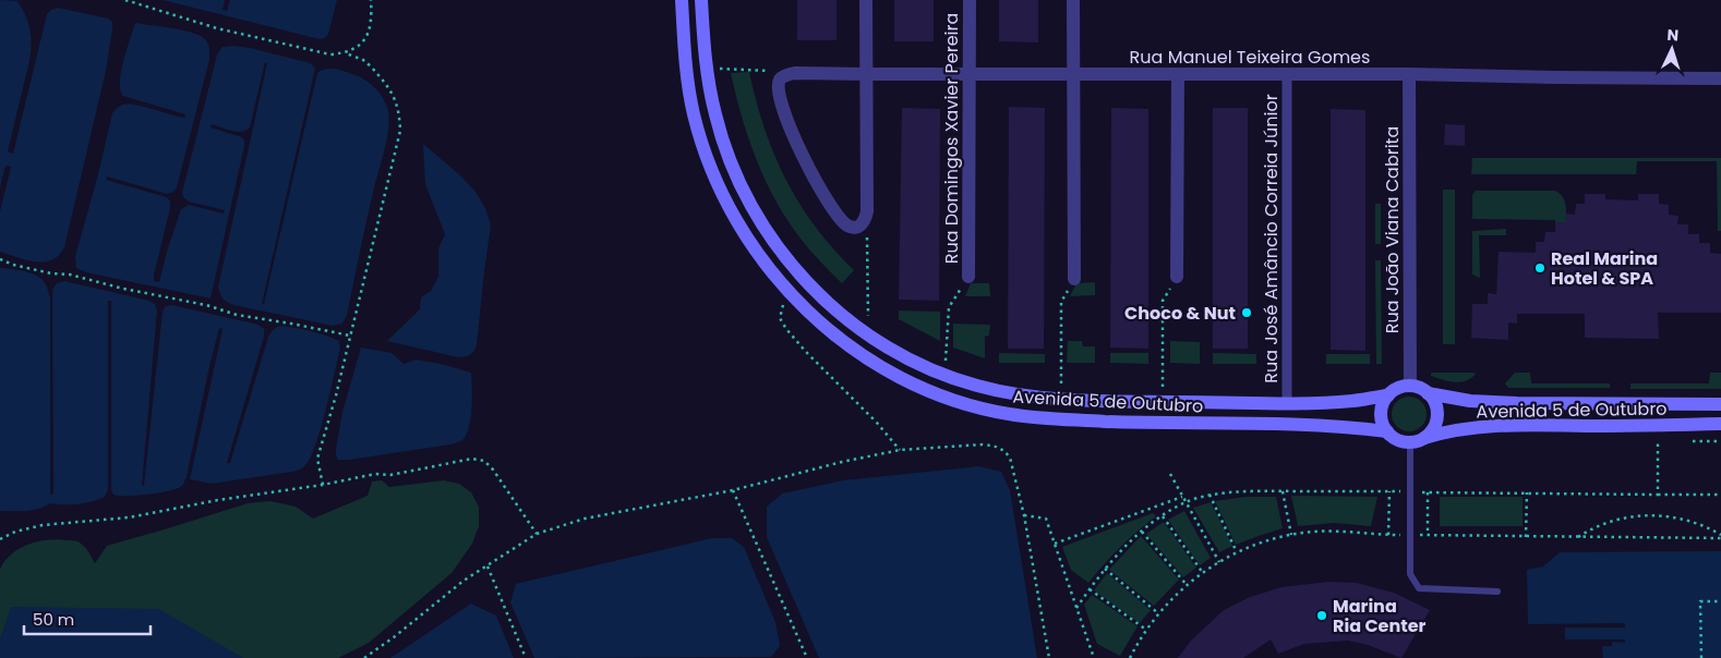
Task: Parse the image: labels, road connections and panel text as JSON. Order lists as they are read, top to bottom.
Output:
{
  "streets": {
    "main road": ["Avenida 5 de Outubro"],
    "street": [
      "Rua Manuel Teixeira Gomes",
      "Rua Domingos Xavier Pereira",
      "Rua João Viana Cabrita",
      "Rua José Amâncio Correia Júnior"
    ]
  },
  "crossings": [
    ["Rua Manuel Teixeira Gomes", "Rua Domingos Xavier Pereira"],
    ["Rua Manuel Teixeira Gomes", "Rua João Viana Cabrita"],
    ["Rua Manuel Teixeira Gomes", "Rua José Amâncio Correia Júnior"],
    ["Rua João Viana Cabrita", "Avenida 5 de Outubro"],
    ["Rua José Amâncio Correia Júnior", "Avenida 5 de Outubro"]
  ],
  "places": ["Real Marina Hotel & SPA", "Choco & Nut", "Marina Ria Center"],
  "scale_bar": "50 m",
  "north": "top"
}
